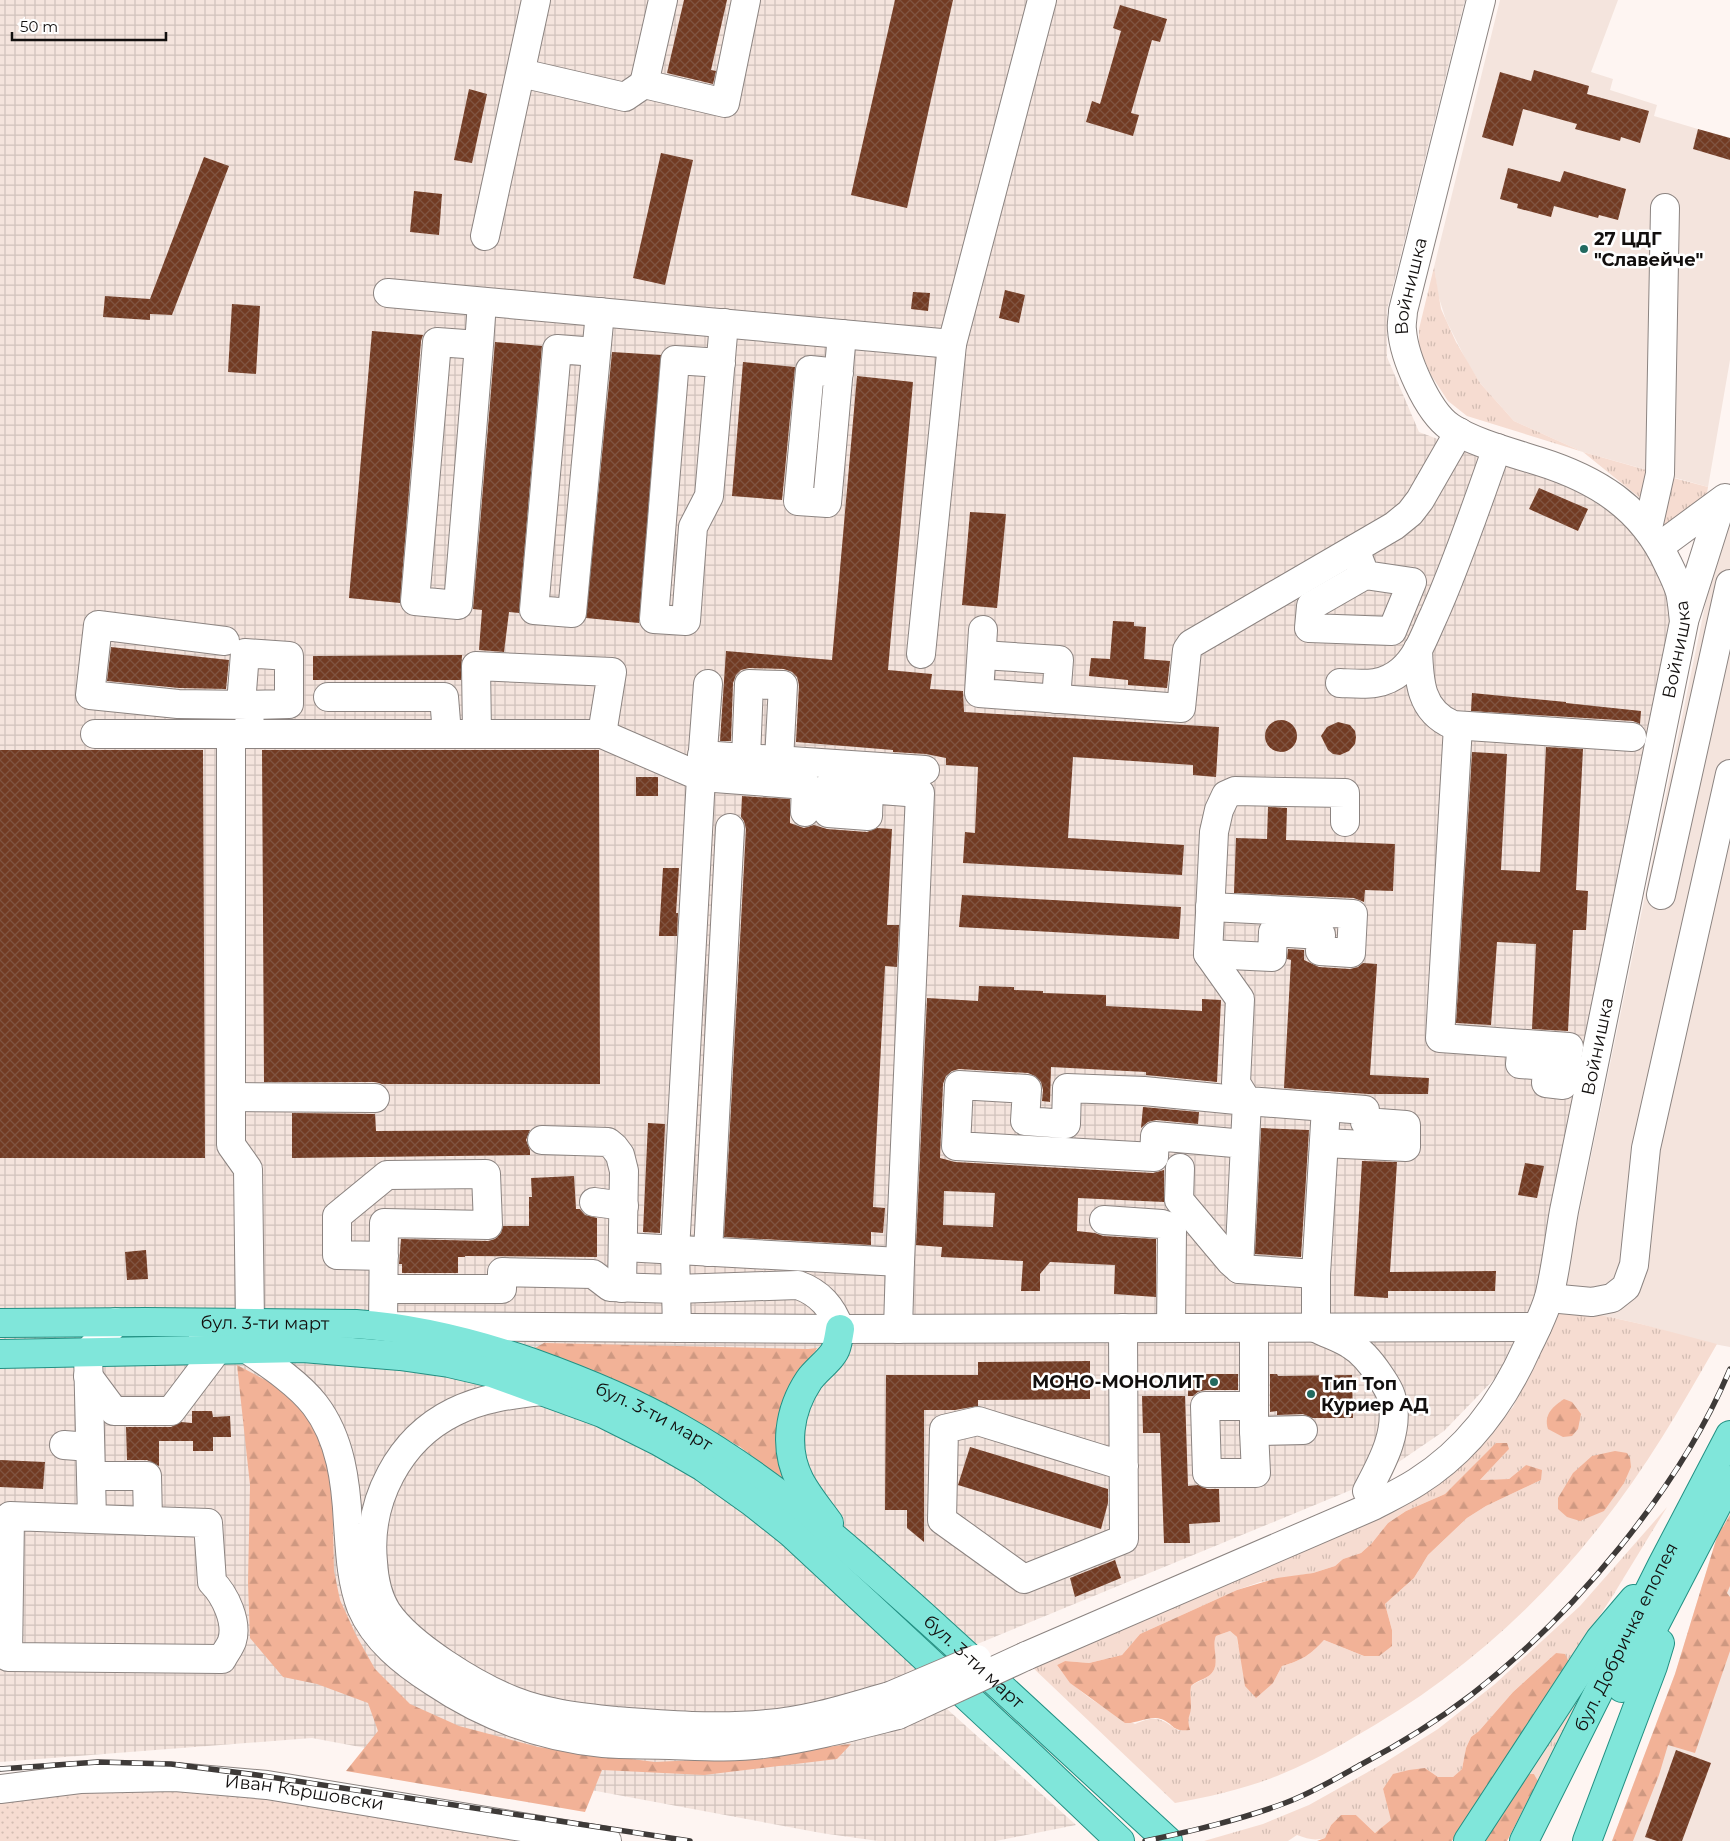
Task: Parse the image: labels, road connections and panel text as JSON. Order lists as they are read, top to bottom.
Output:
{
  "streets": {
    "main road": ["бул. 3-ти март", "бул. Добричка епопея"],
    "street": ["Войнишка", "Иван Кършовски"]
  },
  "places": ["27 ЦДГ \"Славейче\"", "МОНО-МОНОЛИТ", "Тип Топ Куриер АД"],
  "scale_bar": "50 m"
}
